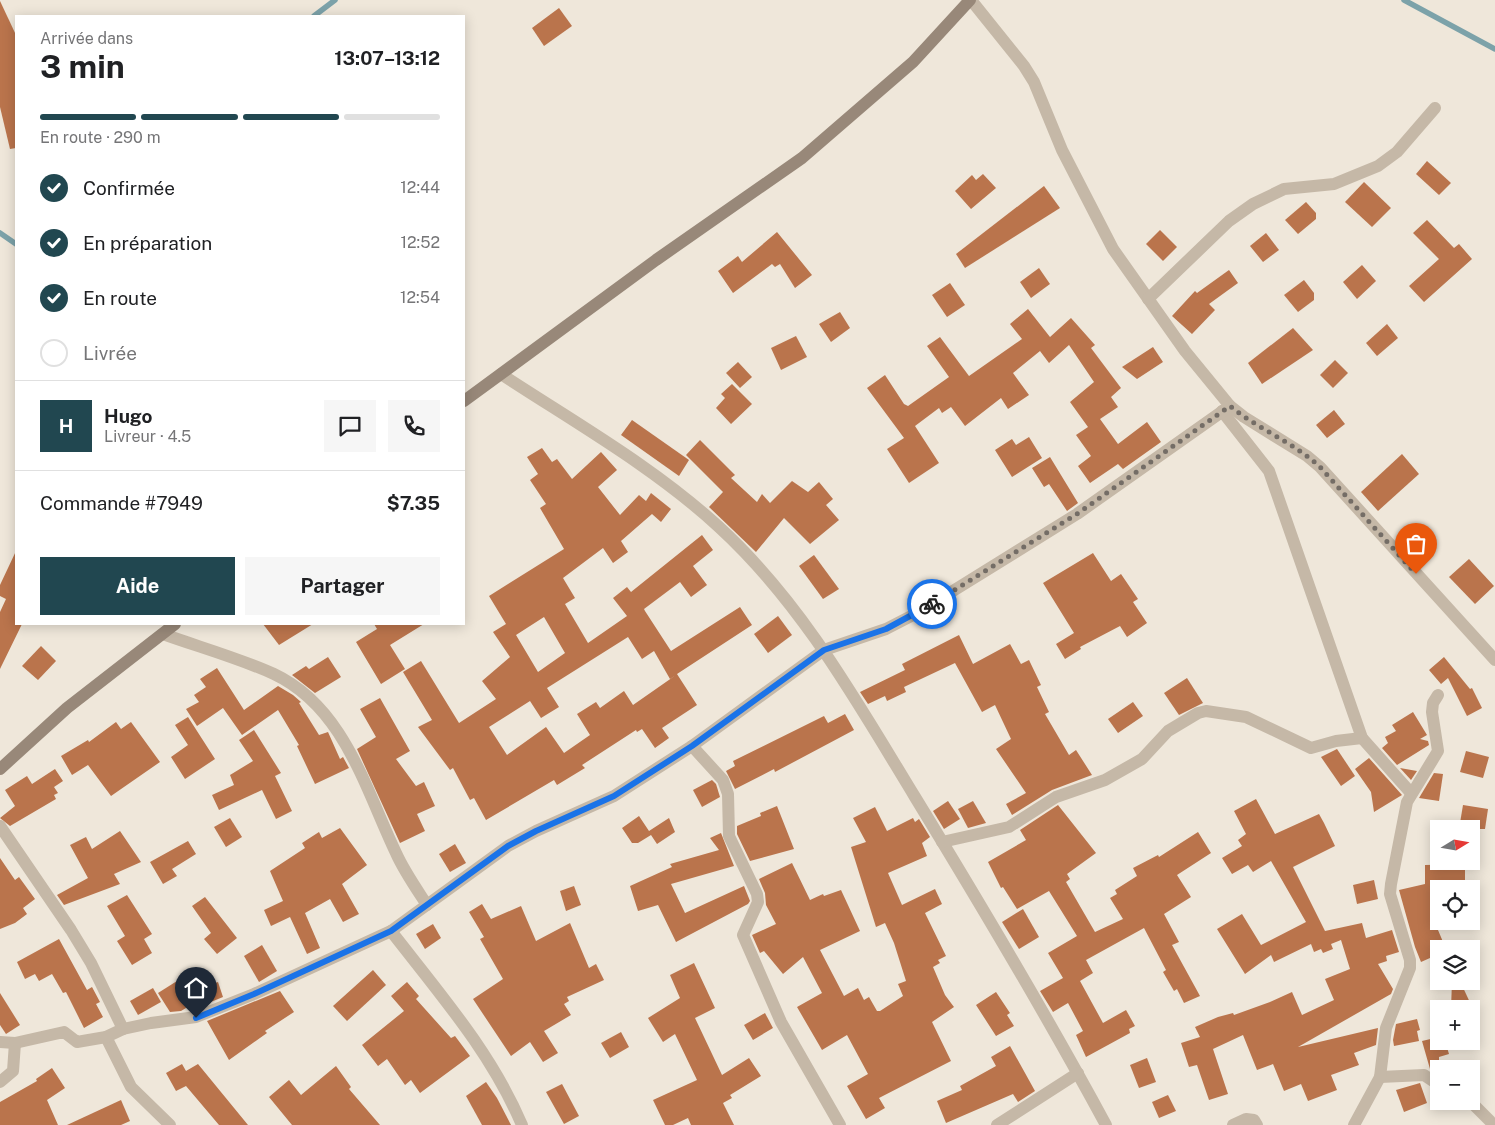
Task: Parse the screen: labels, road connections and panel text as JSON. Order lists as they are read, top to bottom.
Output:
{
  "north": "right",
  "page": {
    "heading": ["3 min", "Arrivée dans", "13:07–13:12"],
    "panel": [
      "Hugo",
      "Livreur · 4.5",
      "Commande #7949",
      "$7.35"
    ],
    "bar": "En route · 290 m",
    "list": [
      ["Confirmée", "12:44"],
      ["En préparation", "12:52"],
      ["En route", "12:54"],
      "Livrée"
    ],
    "round": "H",
    "buttons": ["Aide", "Partager"],
    "map_buttons": ["+", "−"]
  }
}
